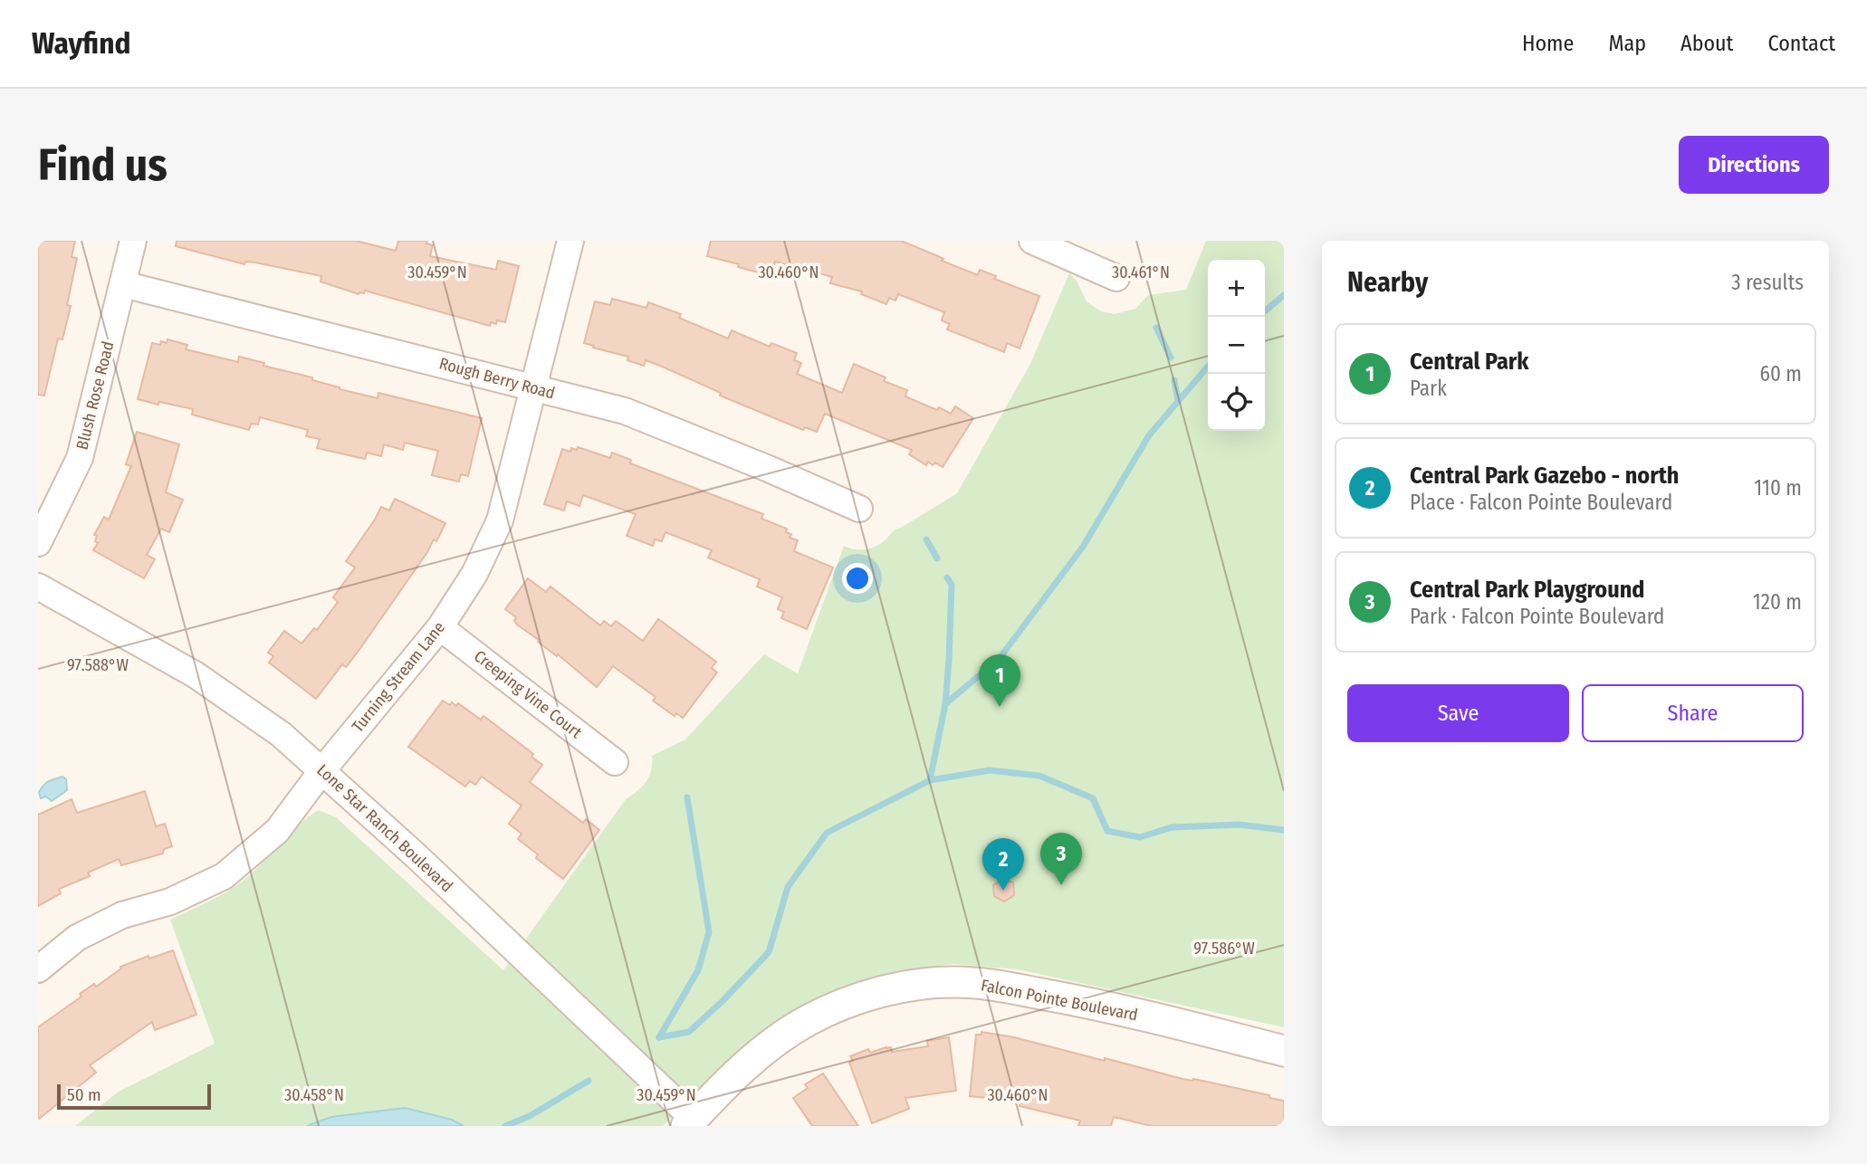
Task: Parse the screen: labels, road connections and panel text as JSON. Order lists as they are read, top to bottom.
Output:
{
  "streets": {
    "street": [
      "Rough Berry Road",
      "Blush Rose Road",
      "Turning Stream Lane",
      "Creeping Vine Court",
      "Lone Star Ranch Boulevard",
      "Falcon Pointe Boulevard"
    ]
  },
  "crossings": [
    ["Rough Berry Road", "Blush Rose Road"],
    ["Rough Berry Road", "Turning Stream Lane"],
    ["Turning Stream Lane", "Creeping Vine Court"],
    ["Turning Stream Lane", "Lone Star Ranch Boulevard"],
    ["Lone Star Ranch Boulevard", "Falcon Pointe Boulevard"]
  ],
  "scale_bar": "50 m",
  "page": {
    "header": "Wayfind",
    "nav": [
      "Home",
      "Map",
      "About",
      "Contact"
    ],
    "buttons": [
      "Directions",
      ["Save", "Share"]
    ],
    "title": "Find us",
    "heading": ["Nearby", "3 results"],
    "map_buttons": ["+", "−"],
    "list": [
      {
        "mark": "1",
        "name": "Central Park",
        "note": "Park",
        "value": "60 m"
      },
      {
        "mark": "2",
        "name": "Central Park Gazebo - north",
        "note": "Place · Falcon Pointe Boulevard",
        "value": "110 m"
      },
      {
        "mark": "3",
        "name": "Central Park Playground",
        "note": "Park · Falcon Pointe Boulevard",
        "value": "120 m"
      }
    ],
    "pins": ["1", "3", "2"],
    "scale": "50 m"
  },
  "coordinates": [
    "30.459°N",
    "30.460°N",
    "30.461°N",
    "97.588°W",
    "97.586°W",
    "30.458°N"
  ]
}
